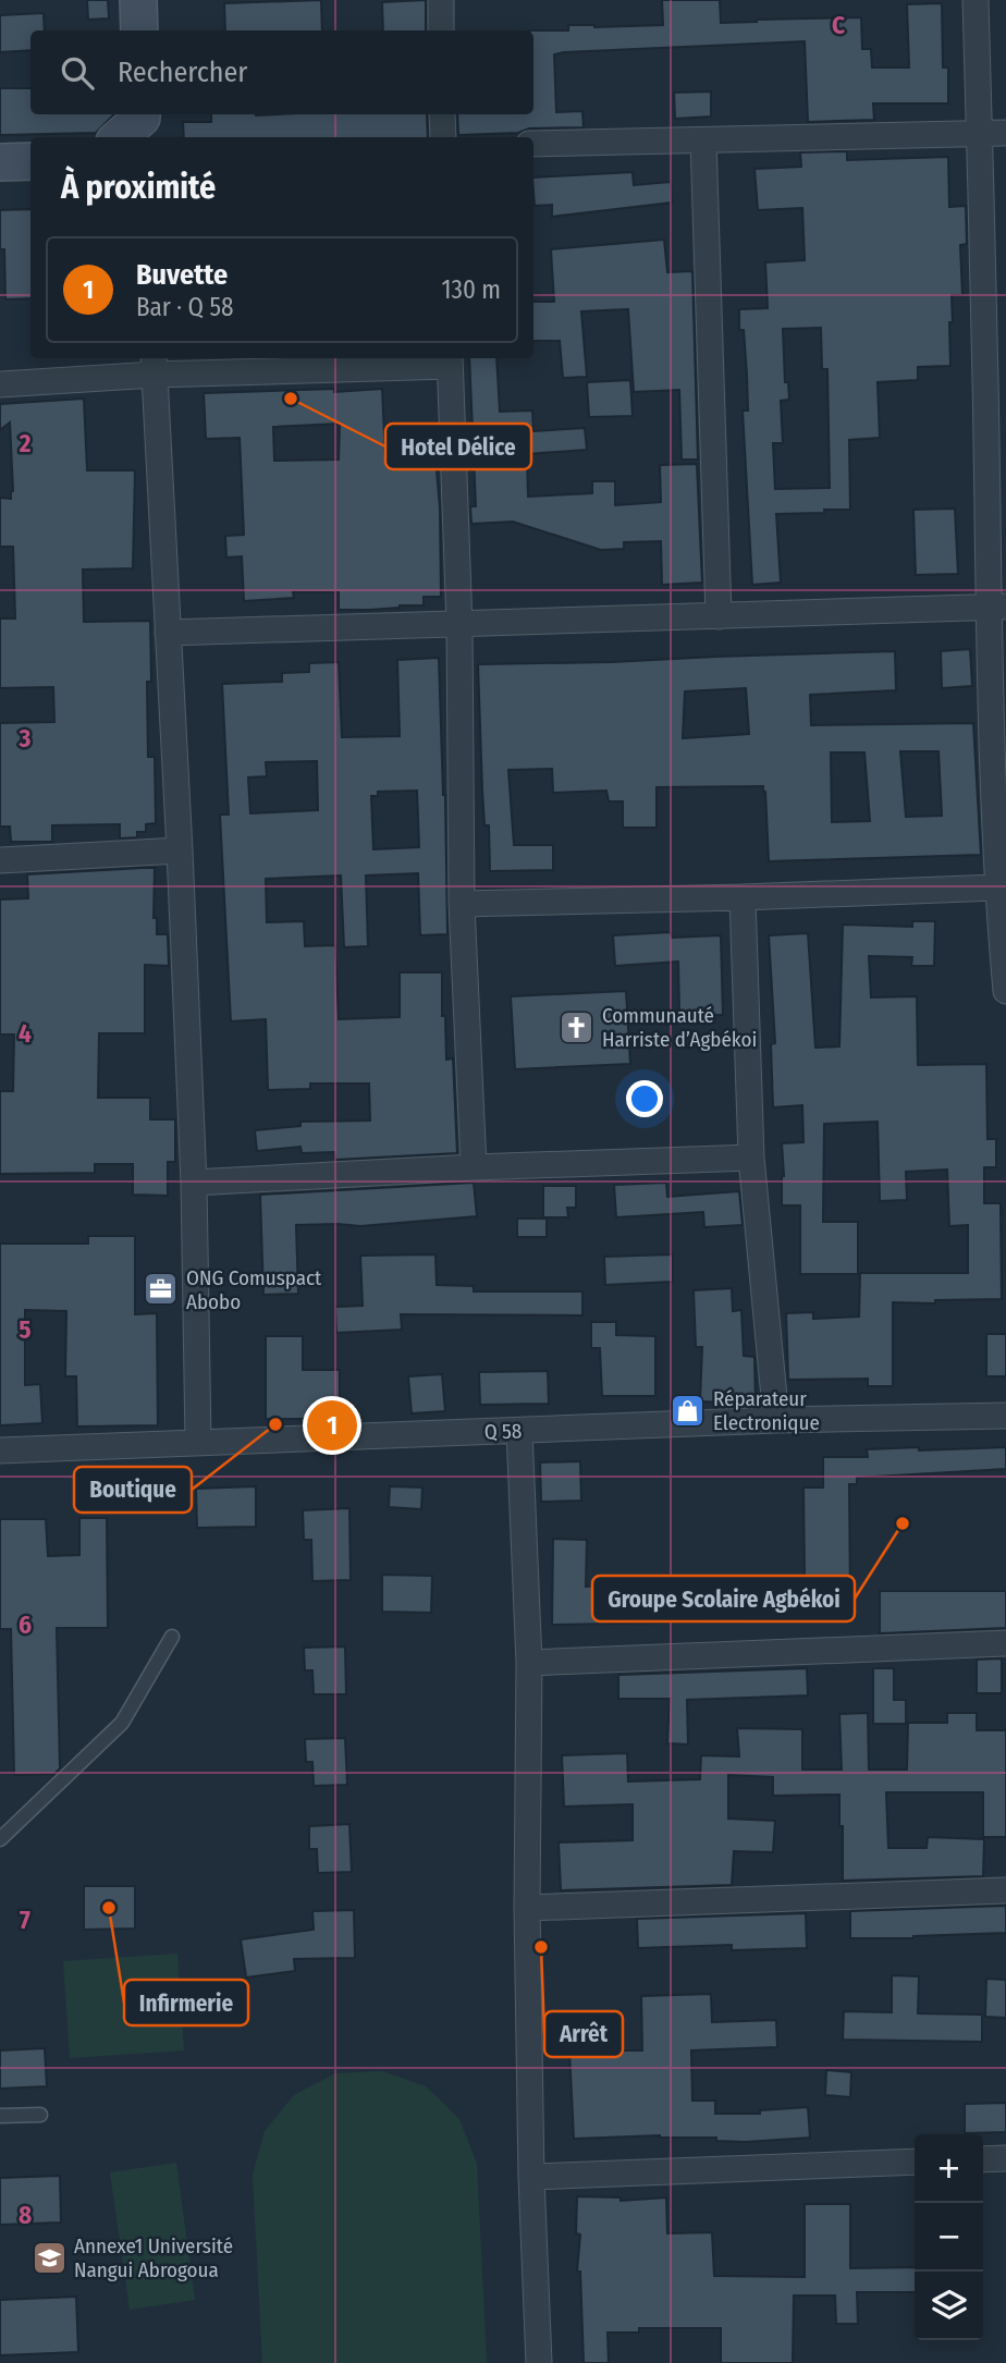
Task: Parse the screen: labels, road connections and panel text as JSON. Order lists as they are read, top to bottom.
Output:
{
  "streets": {
    "street": ["Q 58"]
  },
  "places": {
    "other": [
      "Hotel Délice",
      "Boutique",
      "Groupe Scolaire Agbékoi",
      "Infirmerie",
      "Arrêt"
    ],
    "church": ["Communauté Harriste d’Agbékoi"],
    "office": ["ONG Comuspact Abobo"],
    "shop": ["Réparateur Electronique"],
    "school or university": ["Annexe1 Université Nangui Abrogoua"]
  },
  "page": {
    "search": "Rechercher",
    "heading": "À proximité",
    "list": [
      {
        "mark": "1",
        "name": "Buvette",
        "note": "Bar · Q 58",
        "value": "130 m"
      }
    ],
    "pins": "1",
    "map_buttons": ["+", "−"]
  },
  "grid": {
    "columns": ["C"],
    "rows": [
      "2",
      "3",
      "4",
      "5",
      "6",
      "7",
      "8"
    ]
  }
}
